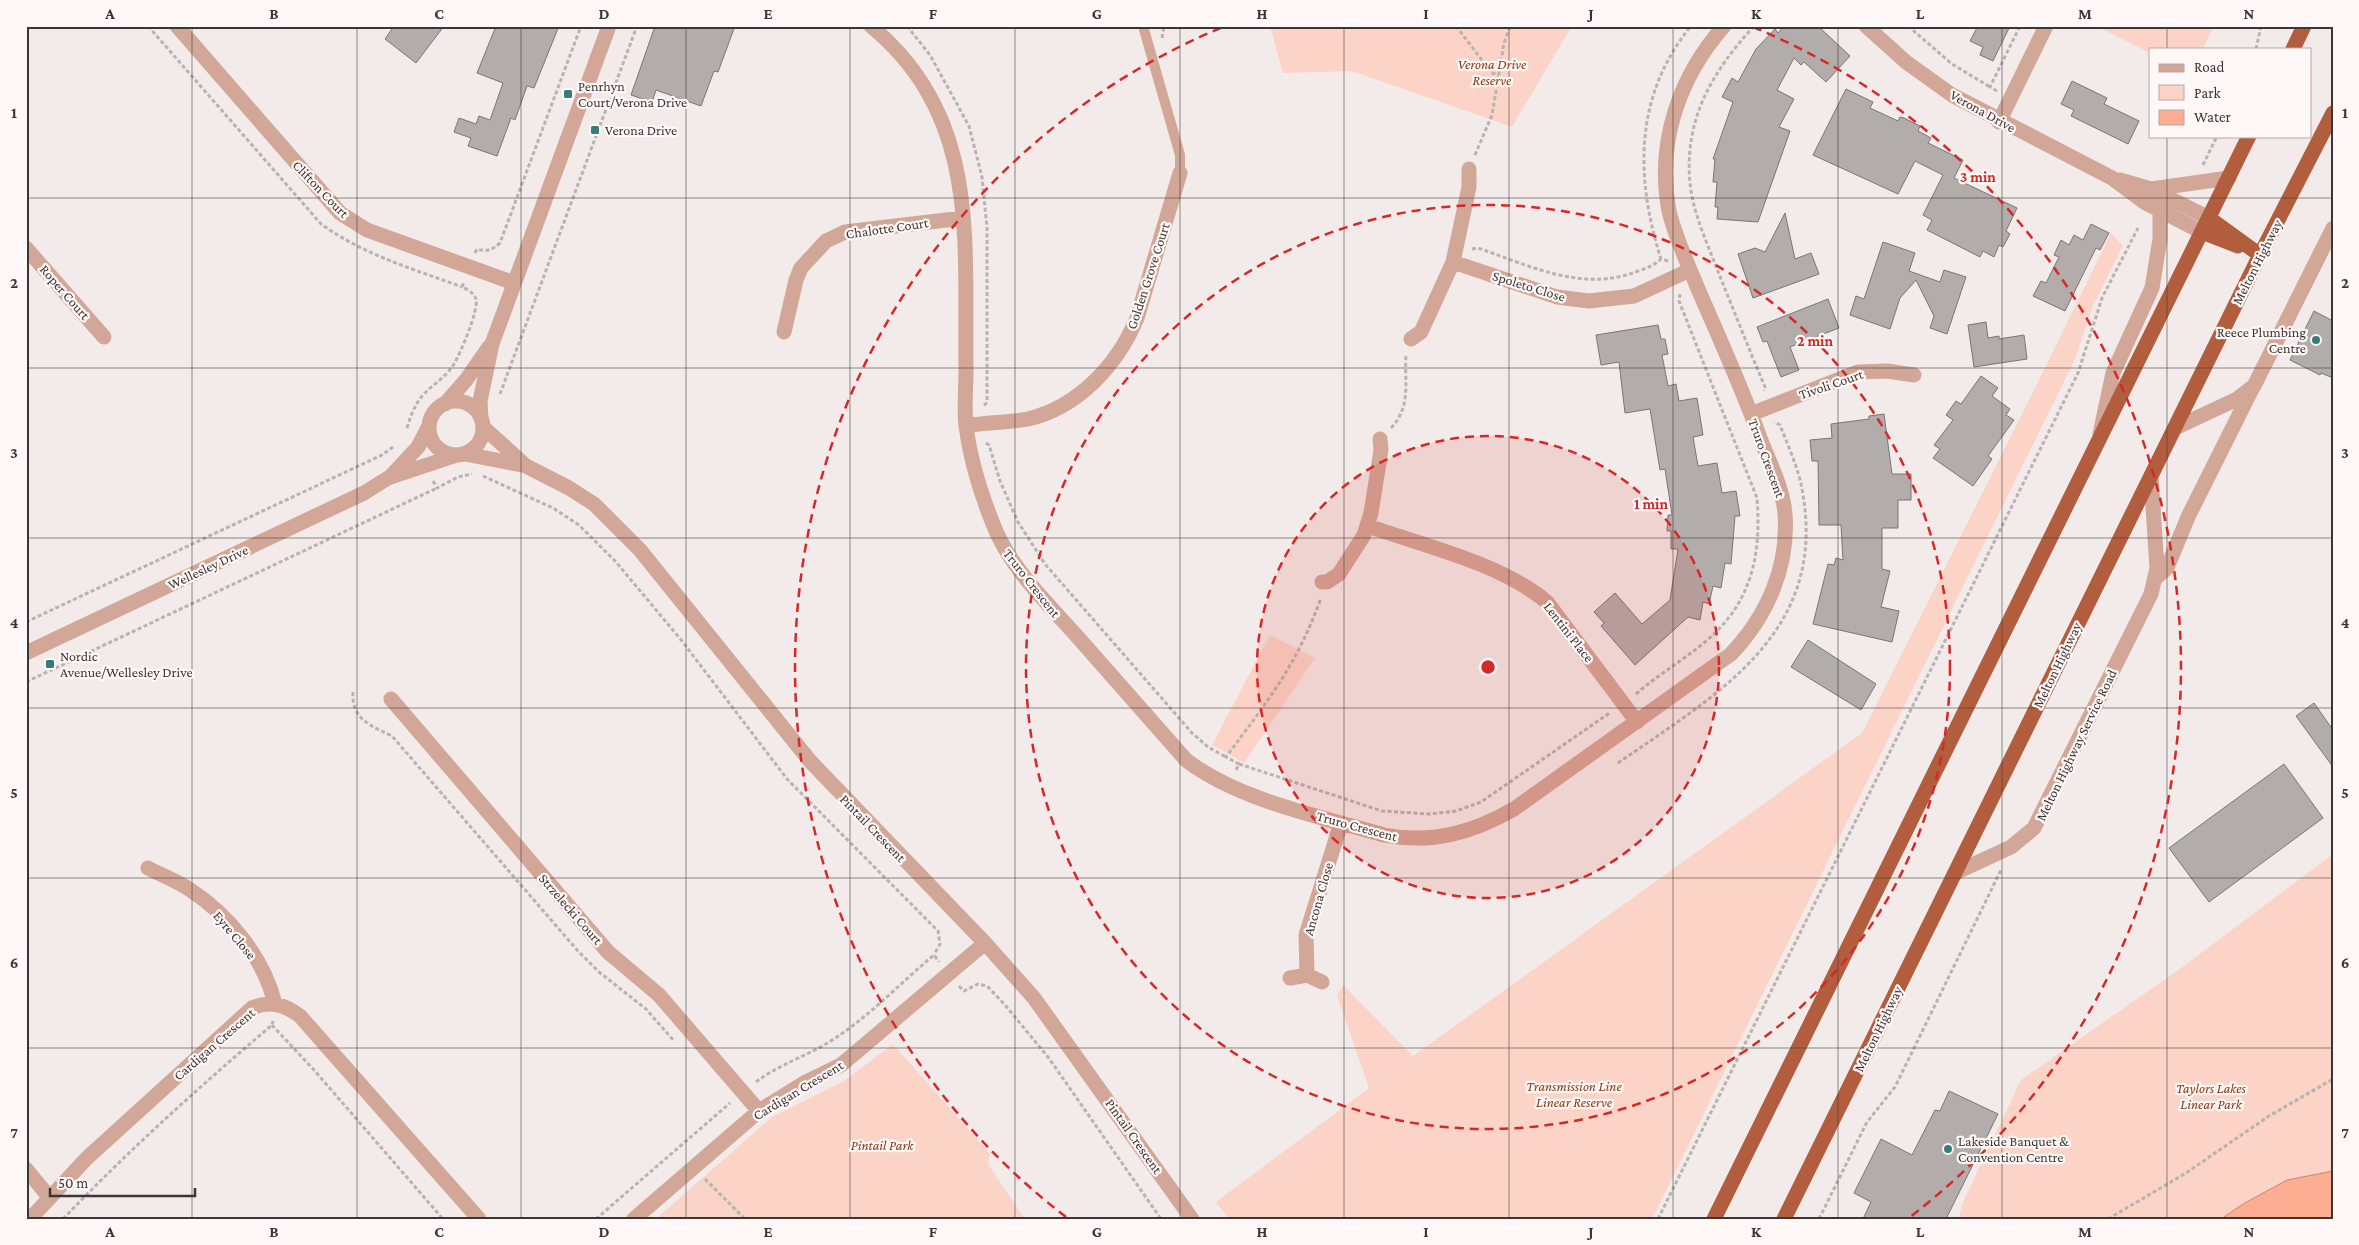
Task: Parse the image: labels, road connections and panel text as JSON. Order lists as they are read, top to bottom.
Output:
{
  "streets": {
    "highway": ["Melton Highway"],
    "street": [
      "Verona Drive",
      "Clifton Court",
      "Chalotte Court",
      "Golden Grove Court",
      "Spoleto Close",
      "Roper Court",
      "Tivoli Court",
      "Truro Crescent",
      "Wellesley Drive",
      "Lentini Place",
      "Melton Highway Service Road",
      "Pintail Crescent",
      "Ancona Close",
      "Strzelecki Court",
      "Eyre Close",
      "Cardigan Crescent"
    ]
  },
  "crossings": [
    ["Chalotte Court", "Truro Crescent"],
    ["Melton Highway", "Melton Highway Service Road"],
    ["Golden Grove Court", "Truro Crescent"],
    ["Spoleto Close", "Truro Crescent"],
    ["Tivoli Court", "Truro Crescent"],
    ["Truro Crescent", "Lentini Place"],
    ["Truro Crescent", "Ancona Close"],
    ["Wellesley Drive", "Pintail Crescent"],
    ["Pintail Crescent", "Cardigan Crescent"],
    ["Strzelecki Court", "Cardigan Crescent"],
    ["Eyre Close", "Cardigan Crescent"]
  ],
  "parks": [
    "Verona Drive Reserve",
    "Transmission Line Linear Reserve",
    "Taylors Lakes Linear Park",
    "Pintail Park"
  ],
  "places": {
    "transit": ["Penrhyn Court/Verona Drive", "Verona Drive", "Nordic Avenue/Wellesley Drive"],
    "other": ["Reece Plumbing Centre", "Lakeside Banquet & Convention Centre"]
  },
  "legend": ["Road", "Park", "Water"],
  "scale_bar": "50 m",
  "grid": {
    "columns": [
      "A",
      "B",
      "C",
      "D",
      "E",
      "F",
      "G",
      "H",
      "I",
      "J",
      "K",
      "L",
      "M",
      "N"
    ],
    "rows": [
      "1",
      "2",
      "3",
      "4",
      "5",
      "6",
      "7"
    ]
  },
  "rings": ["3 min", "2 min", "1 min"]
}
